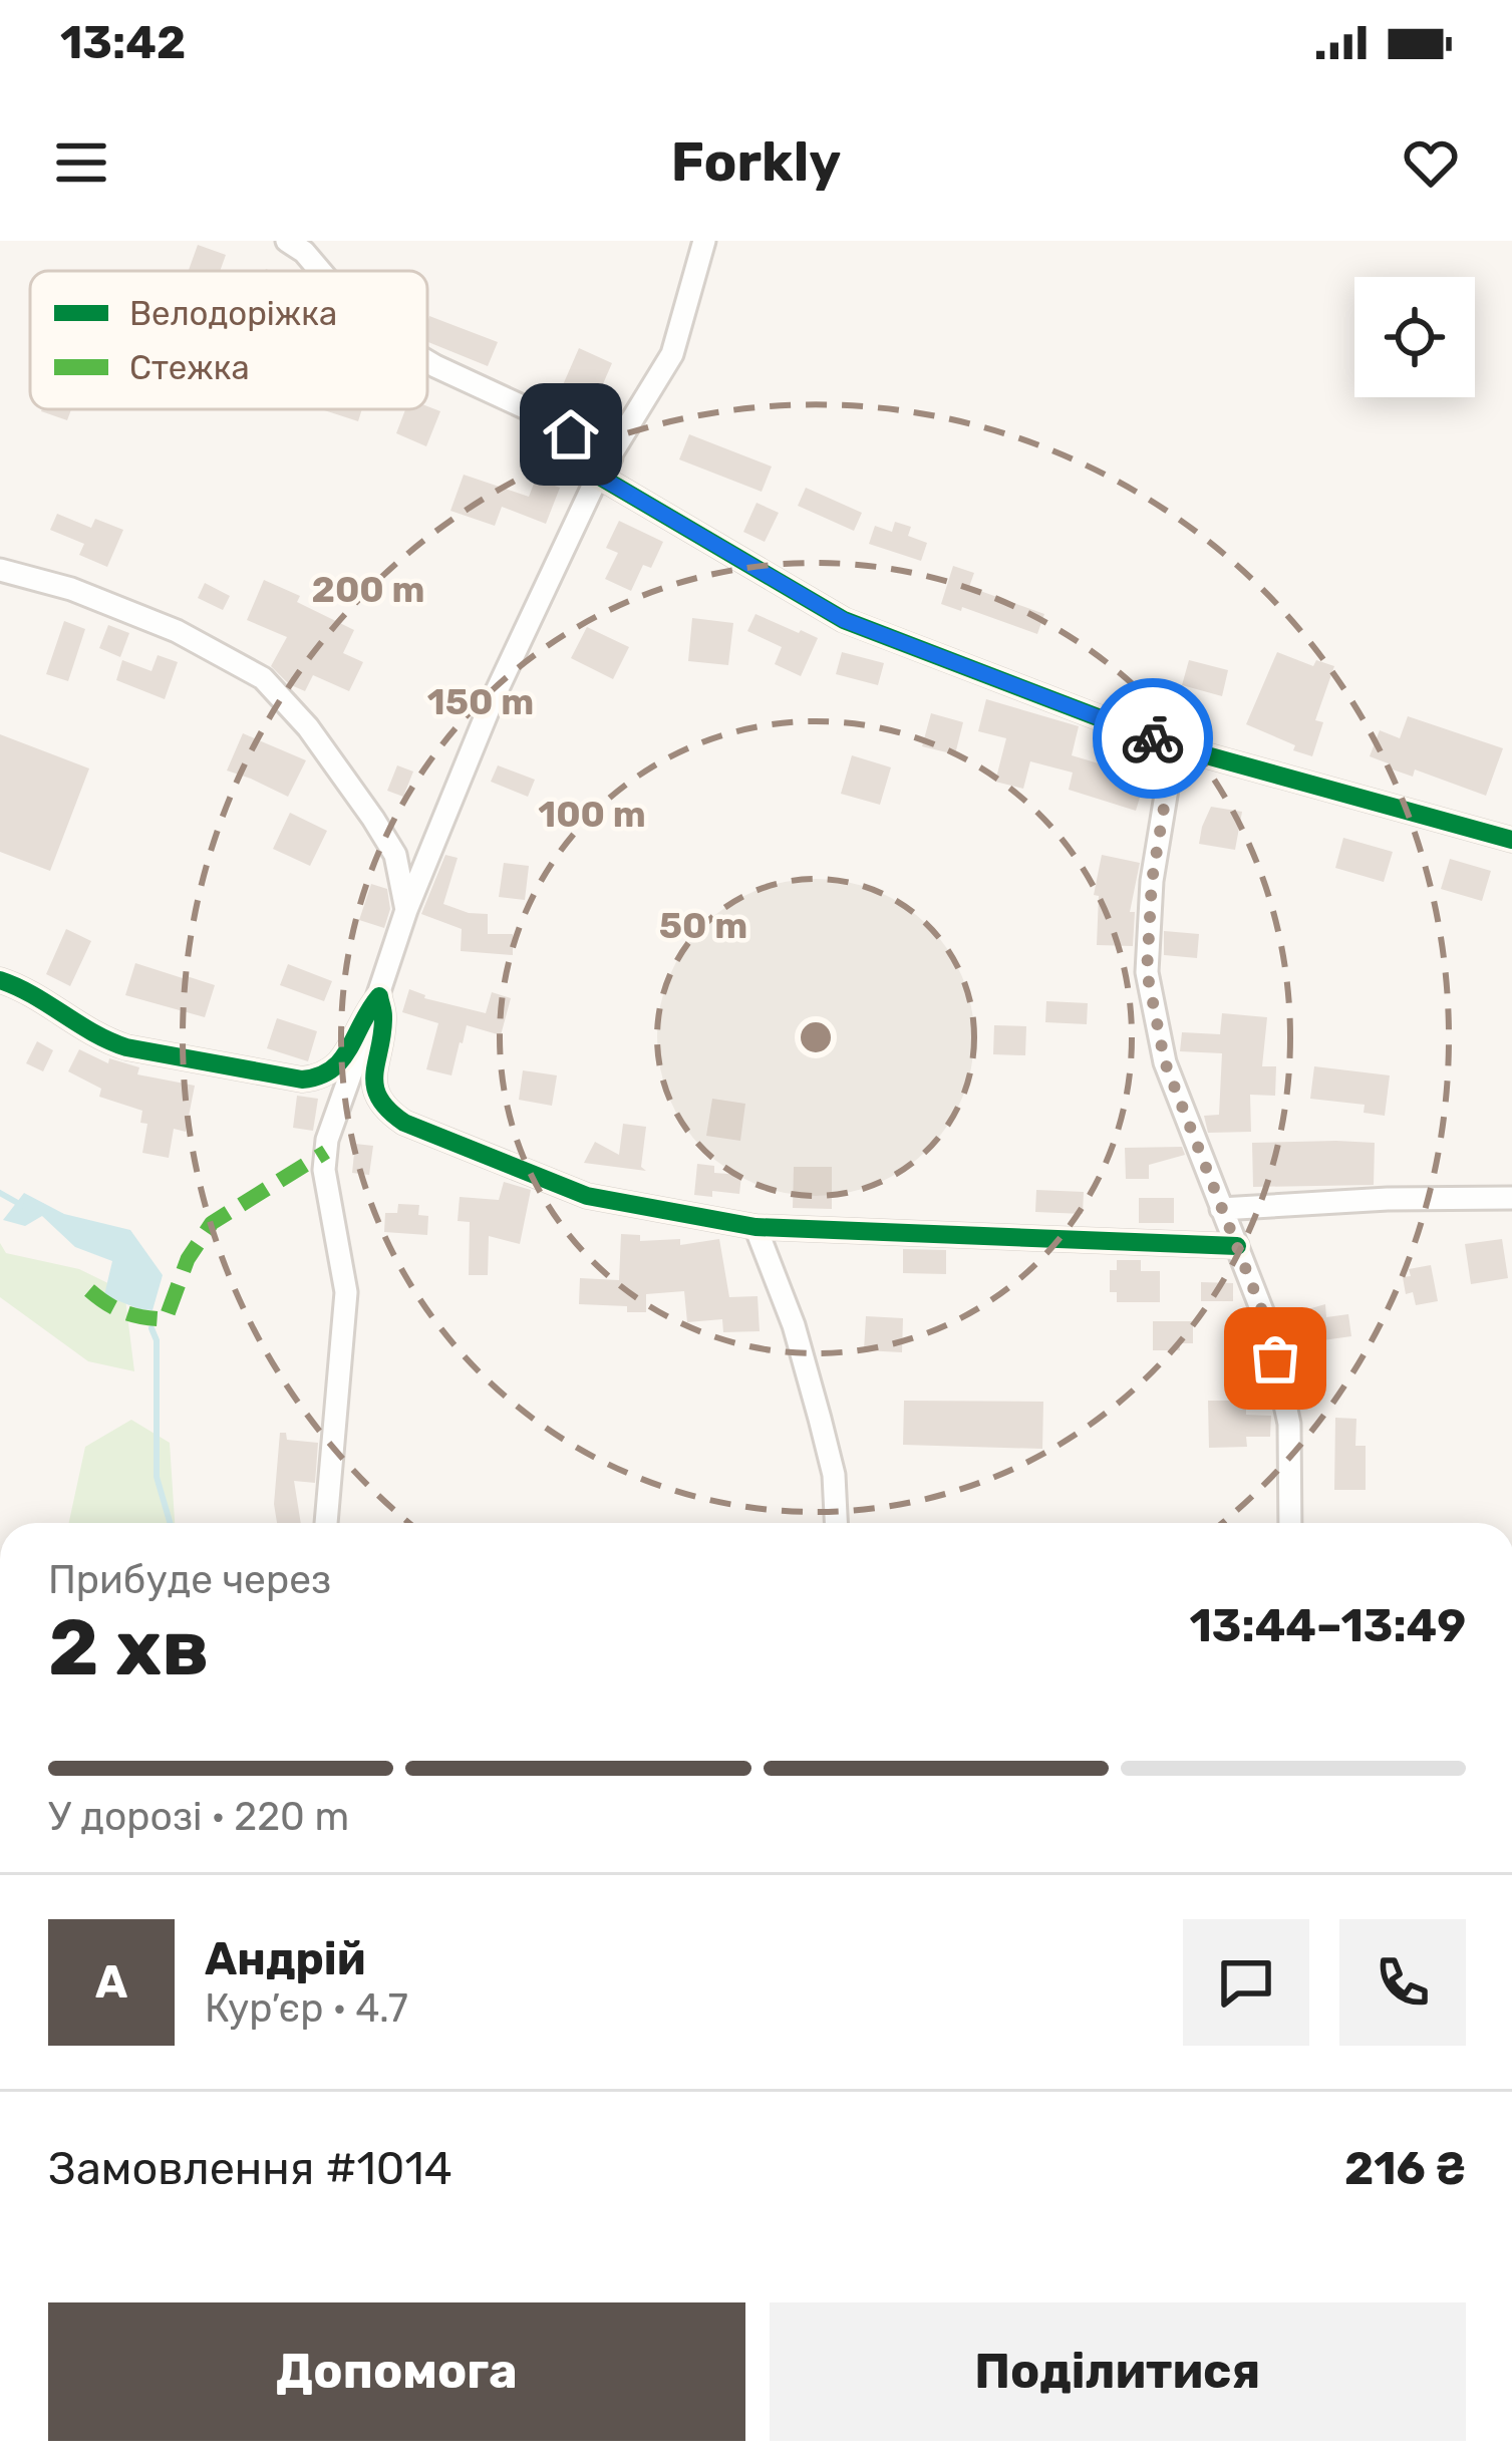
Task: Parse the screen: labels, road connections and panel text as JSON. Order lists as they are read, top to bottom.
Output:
{
  "legend": ["Велодоріжка", "Стежка"],
  "page": {
    "status": "13:42",
    "header": "Forkly",
    "heading": ["2 хв", "Прибуде через", "13:44–13:49"],
    "panel": [
      "Андрій",
      "Кур’єр · 4.7",
      "Замовлення #1014",
      "216 ₴"
    ],
    "bar": "У дорозі · 220 m",
    "round": "А",
    "buttons": ["Допомога", "Поділитися"]
  },
  "rings": [
    "200 m",
    "150 m",
    "100 m",
    "50 m"
  ]
}
